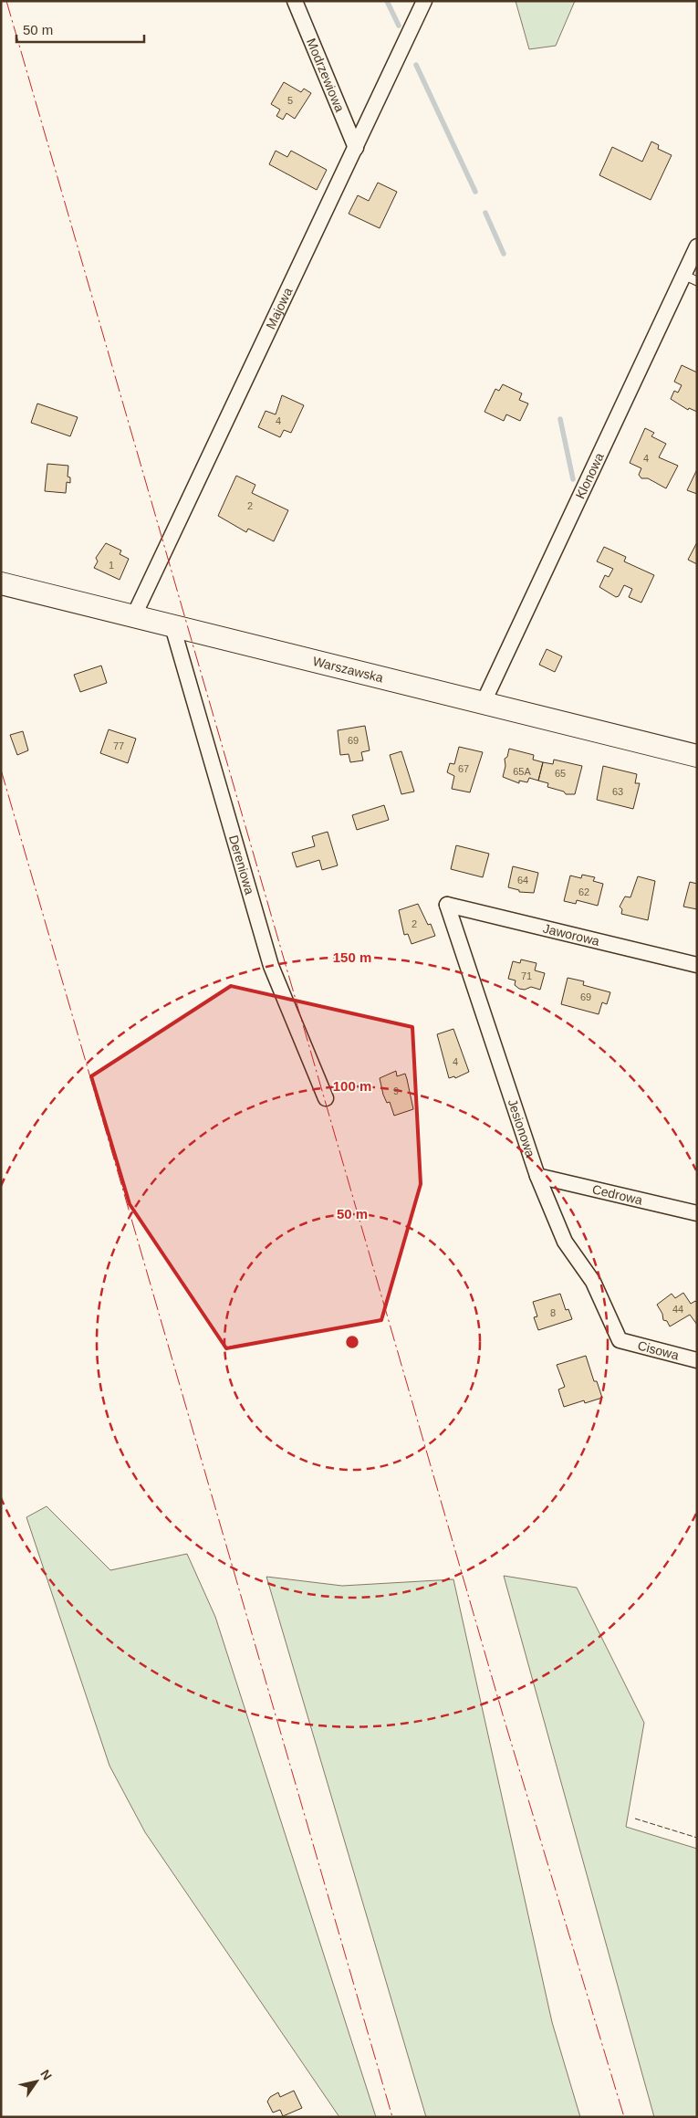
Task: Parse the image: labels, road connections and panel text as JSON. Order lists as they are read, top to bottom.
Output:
{
  "streets": {
    "street": [
      "Modrzewiowa",
      "Majowa",
      "Klonowa",
      "Warszawska",
      "Dereniowa",
      "Jaworowa",
      "Jesionowa",
      "Cedrowa",
      "Cisowa"
    ]
  },
  "crossings": [
    ["Modrzewiowa", "Majowa"],
    ["Majowa", "Warszawska"],
    ["Klonowa", "Warszawska"],
    ["Warszawska", "Dereniowa"],
    ["Jaworowa", "Jesionowa"],
    ["Jesionowa", "Cedrowa"],
    ["Jesionowa", "Cisowa"]
  ],
  "house_numbers": [
    "5",
    "4",
    "4",
    "2",
    "1",
    "69",
    "77",
    "67",
    "65A",
    "65",
    "63",
    "64",
    "62",
    "2",
    "71",
    "69",
    "4",
    "9",
    "44",
    "8"
  ],
  "scale_bar": "50 m",
  "north": "top right",
  "rings": ["150 m", "100 m", "50 m"]
}
